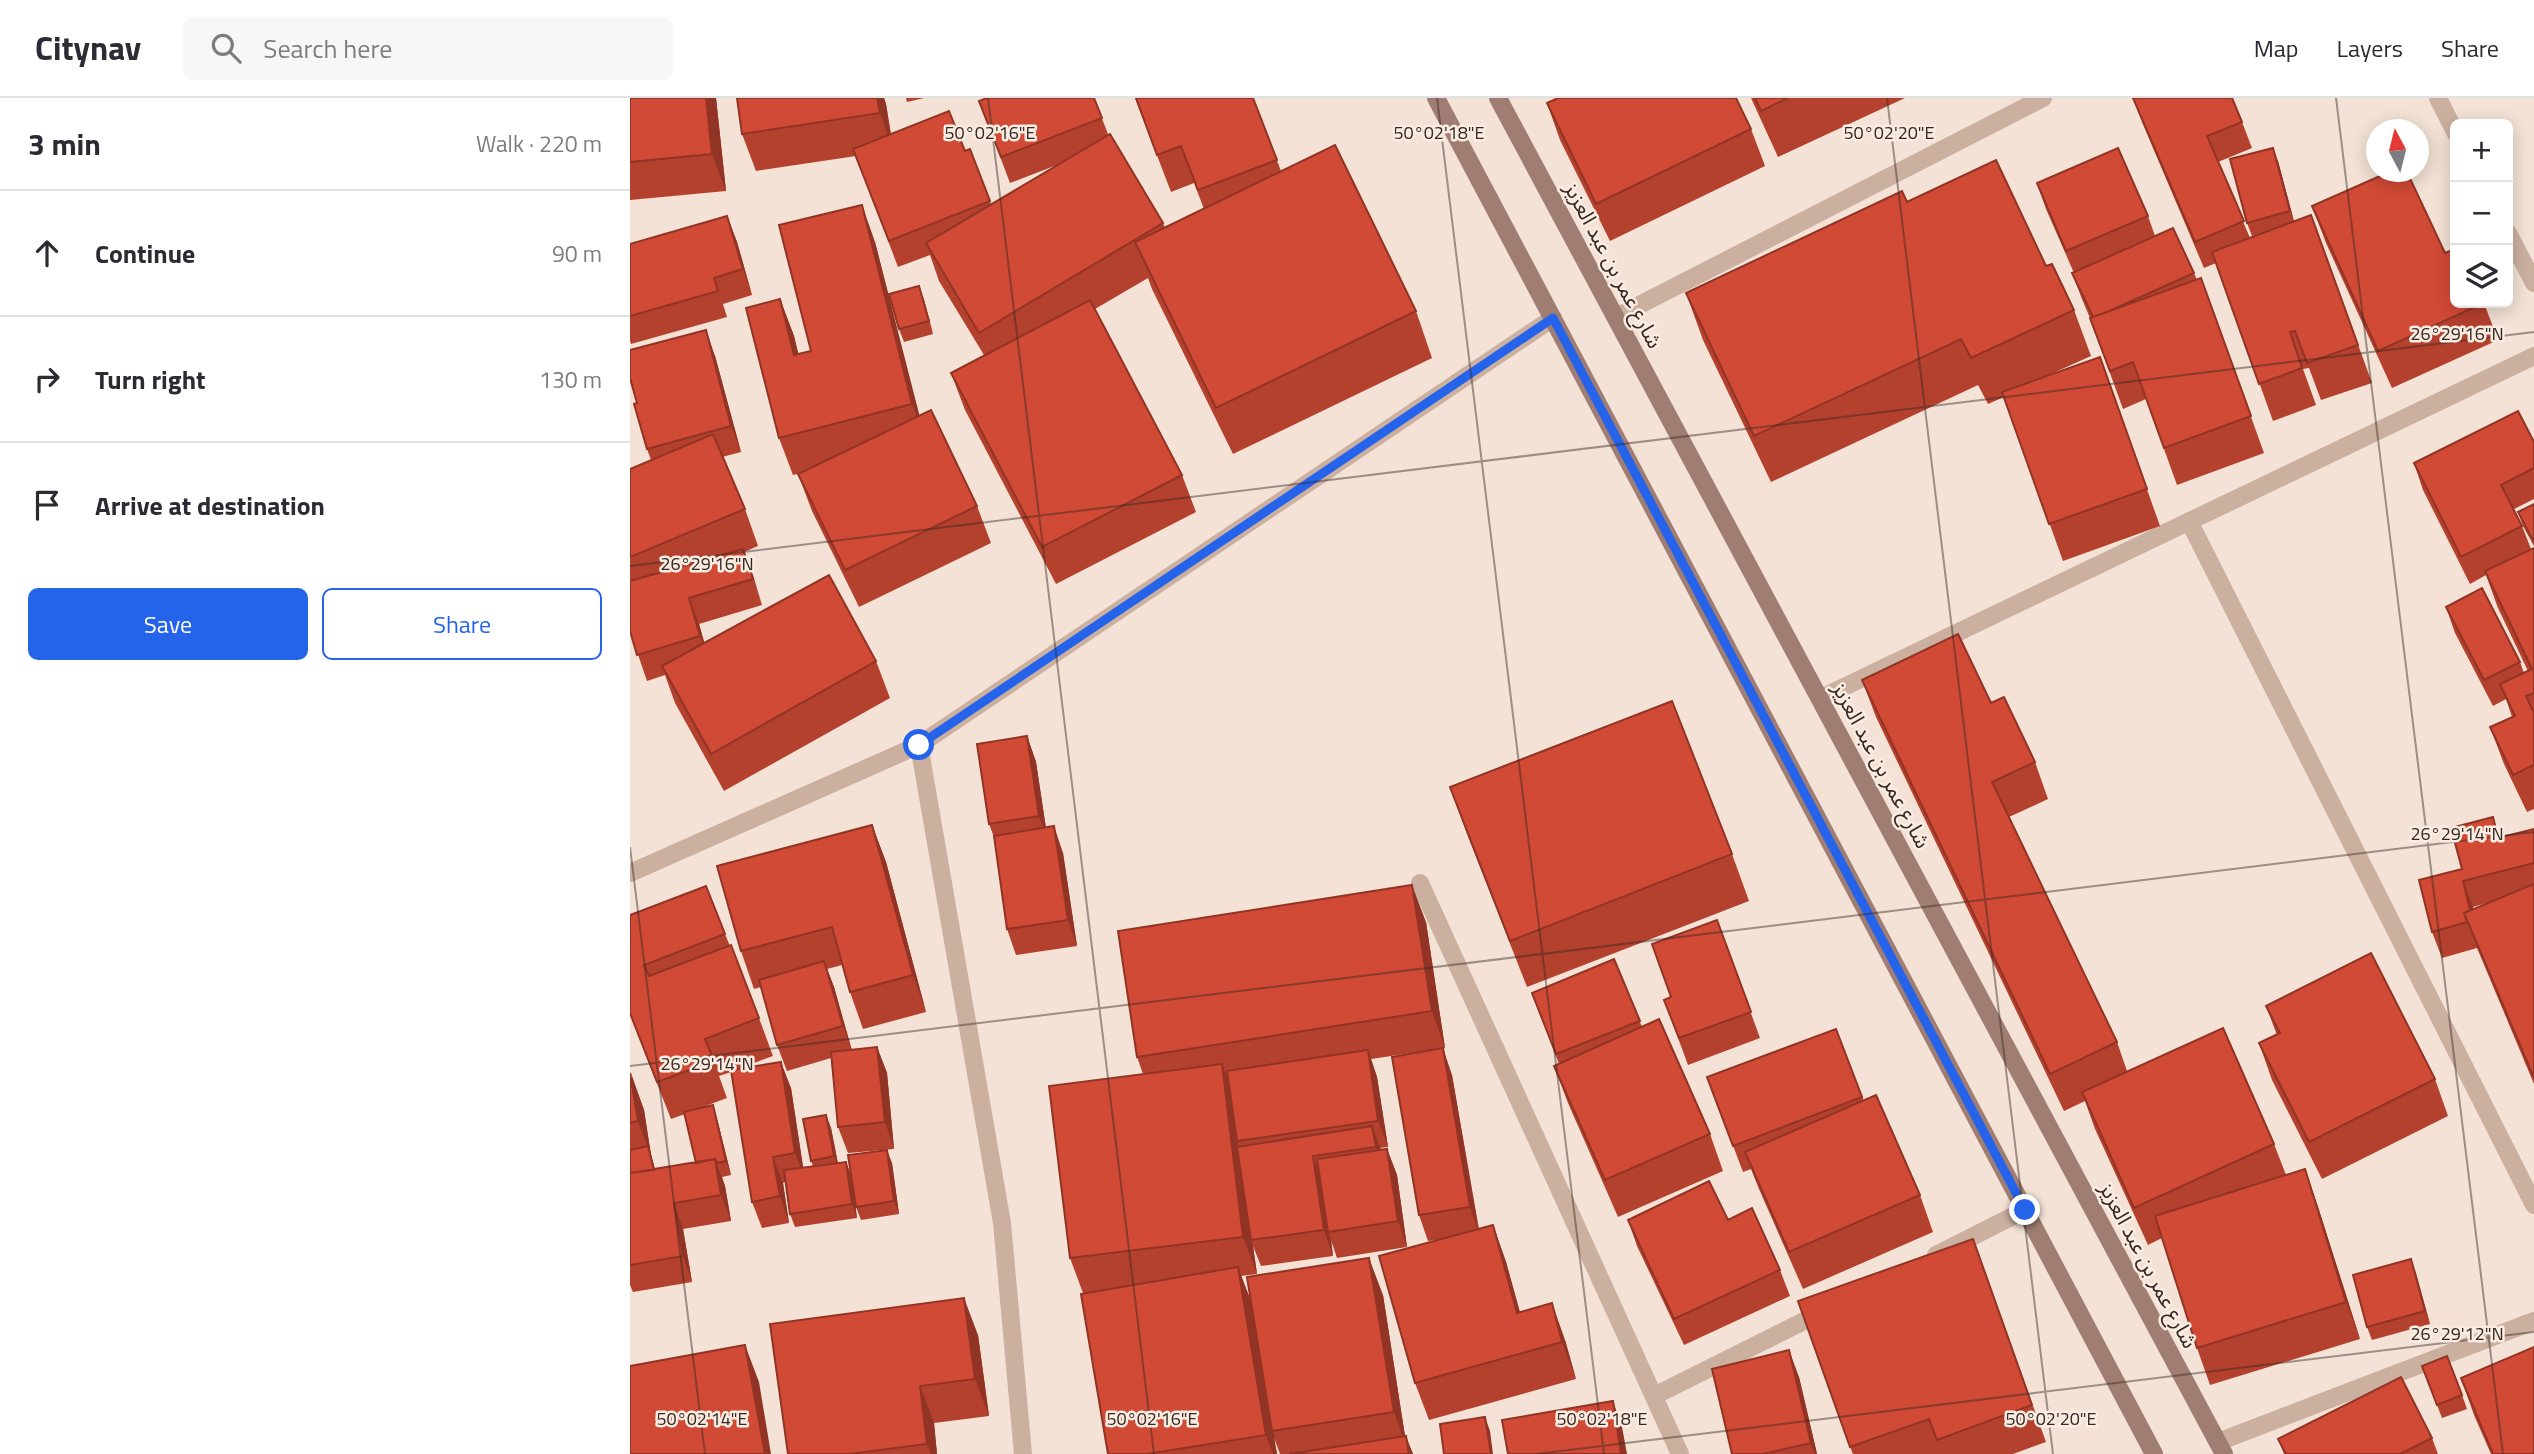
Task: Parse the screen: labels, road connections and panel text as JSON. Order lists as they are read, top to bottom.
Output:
{
  "streets": {
    "main road": ["شارع عمر بن عبد العزيز"]
  },
  "north": "top",
  "page": {
    "header": "Citynav",
    "search": "Search here",
    "nav": ["Map", "Layers", "Share"],
    "heading": ["3 min", "Walk · 220 m"],
    "map_buttons": ["+", "−"],
    "list": [
      ["Continue", "90 m"],
      ["Turn right", "130 m"],
      "Arrive at destination"
    ],
    "buttons": ["Save", "Share"]
  },
  "coordinates": [
    "50°02'16\"E",
    "50°02'18\"E",
    "50°02'20\"E",
    "26°29'16\"N",
    "26°29'14\"N",
    "26°29'12\"N",
    "50°02'14\"E"
  ]
}
